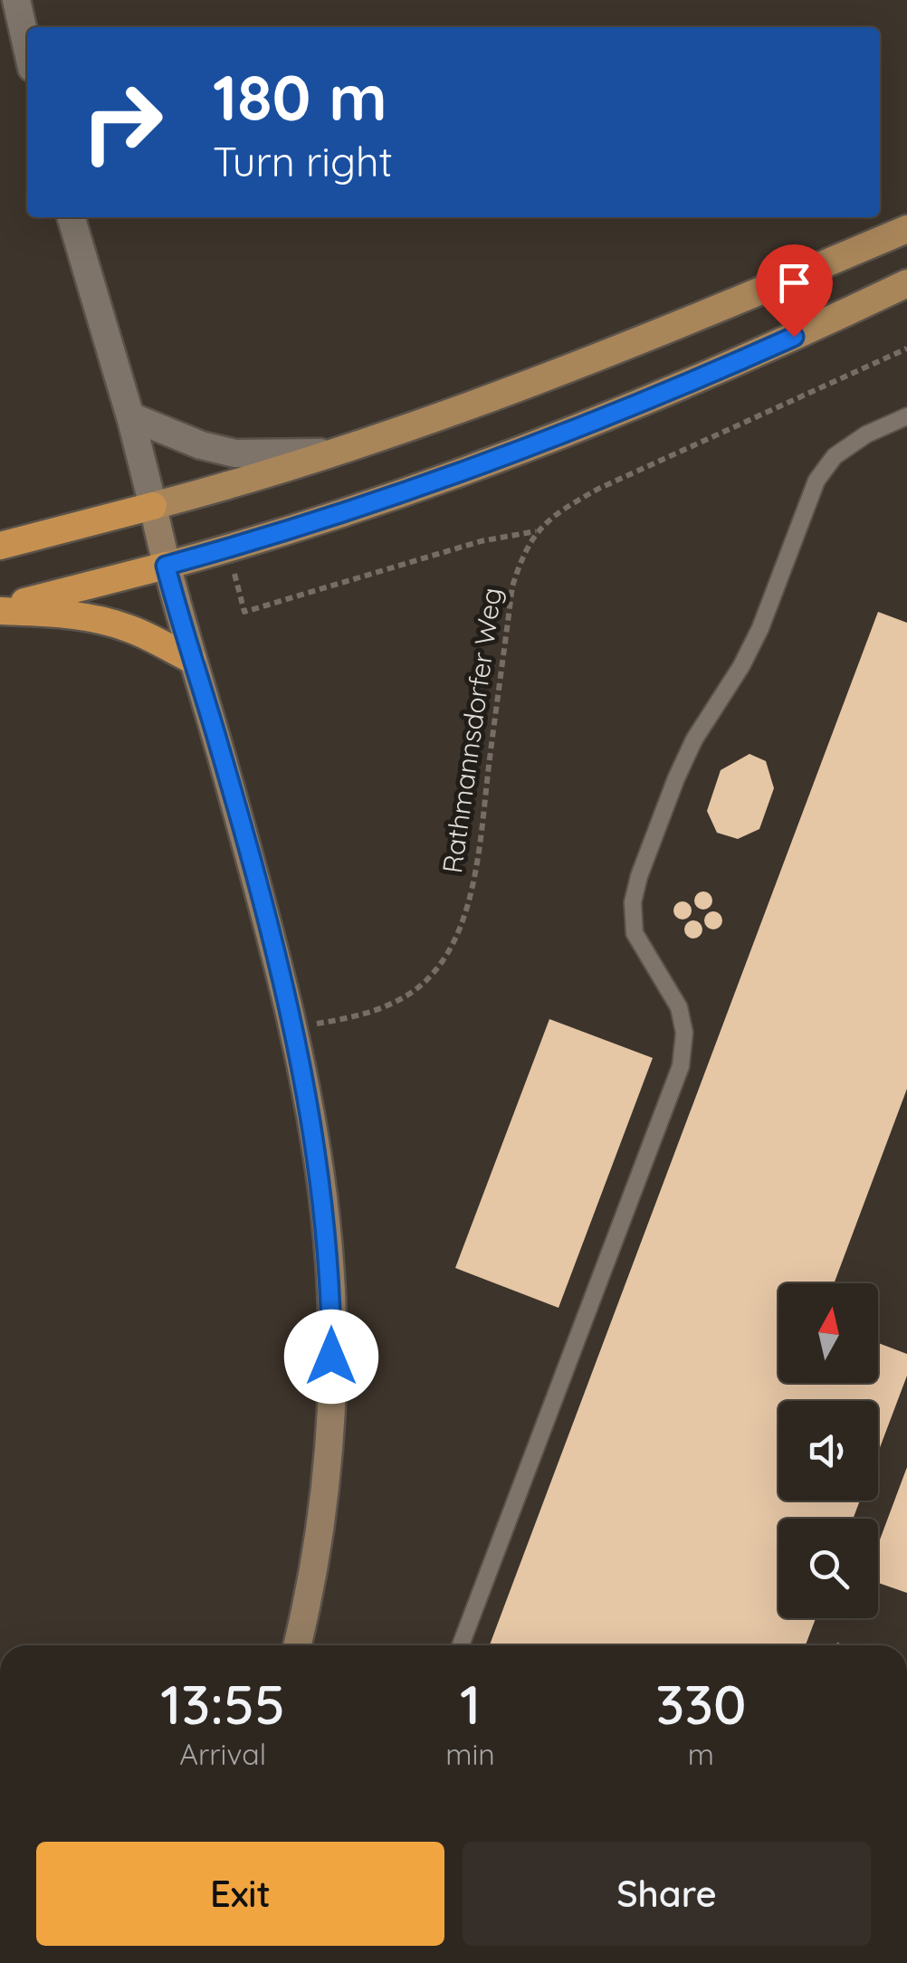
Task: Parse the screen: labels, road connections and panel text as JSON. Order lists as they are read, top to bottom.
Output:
{
  "streets": {
    "path": ["Rathmannsdorfer Weg"]
  },
  "north": "top",
  "page": {
    "turn": ["180 m", "Turn right"],
    "eta": [
      "13:55",
      "Arrival",
      "1",
      "min",
      "330",
      "m"
    ],
    "buttons": ["Exit", "Share"]
  }
}
